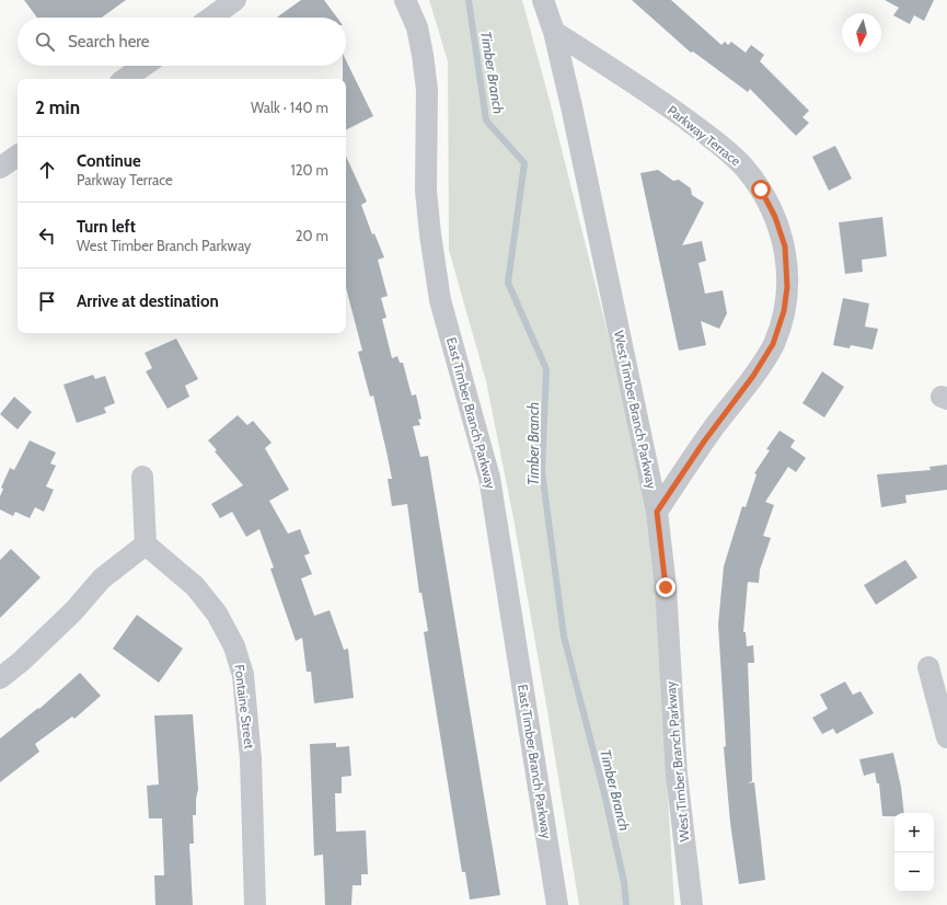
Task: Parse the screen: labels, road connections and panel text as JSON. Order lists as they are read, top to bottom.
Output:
{
  "streets": {
    "street": [
      "Parkway Terrace",
      "West Timber Branch Parkway",
      "East Timber Branch Parkway",
      "Fontaine Street"
    ]
  },
  "crossings": [
    ["Parkway Terrace", "West Timber Branch Parkway"]
  ],
  "water": ["Timber Branch"],
  "north": "bottom",
  "page": {
    "search": "Search here",
    "heading": ["2 min", "Walk · 140 m"],
    "list": [
      ["Continue", "Parkway Terrace", "120 m"],
      ["Turn left", "West Timber Branch Parkway", "20 m"],
      "Arrive at destination"
    ],
    "map_buttons": ["+", "−"]
  }
}
